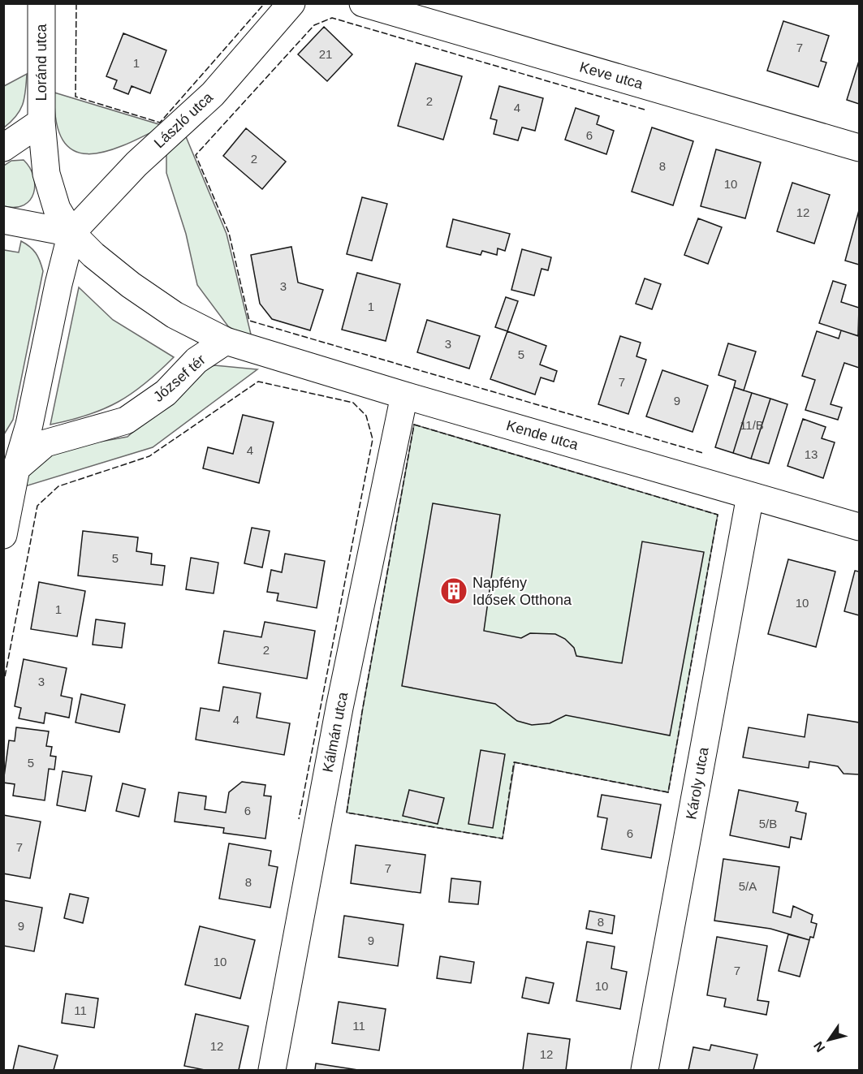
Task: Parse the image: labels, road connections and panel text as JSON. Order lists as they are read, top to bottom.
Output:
{
  "streets": {
    "street": [
      "Loránd utca",
      "Keve utca",
      "László utca",
      "József tér",
      "Kende utca",
      "Kálmán utca",
      "Károly utca"
    ]
  },
  "crossings": [
    ["Loránd utca", "József tér"],
    ["László utca", "József tér"],
    ["József tér", "Kende utca"],
    ["Kende utca", "Kálmán utca"],
    ["Kende utca", "Károly utca"]
  ],
  "places": {
    "building": ["Napfény Idősek Otthona"]
  },
  "house_numbers": [
    "7",
    "21",
    "1",
    "2",
    "4",
    "6",
    "2",
    "8",
    "10",
    "12",
    "3",
    "1",
    "3",
    "5",
    "7",
    "9",
    "11/B",
    "4",
    "13",
    "5",
    "10",
    "1",
    "2",
    "3",
    "4",
    "5",
    "6",
    "5/B",
    "6",
    "7",
    "7",
    "8",
    "5/A",
    "8",
    "9",
    "9",
    "10",
    "7",
    "10",
    "11",
    "11",
    "12",
    "12"
  ],
  "north": "bottom left"
}
